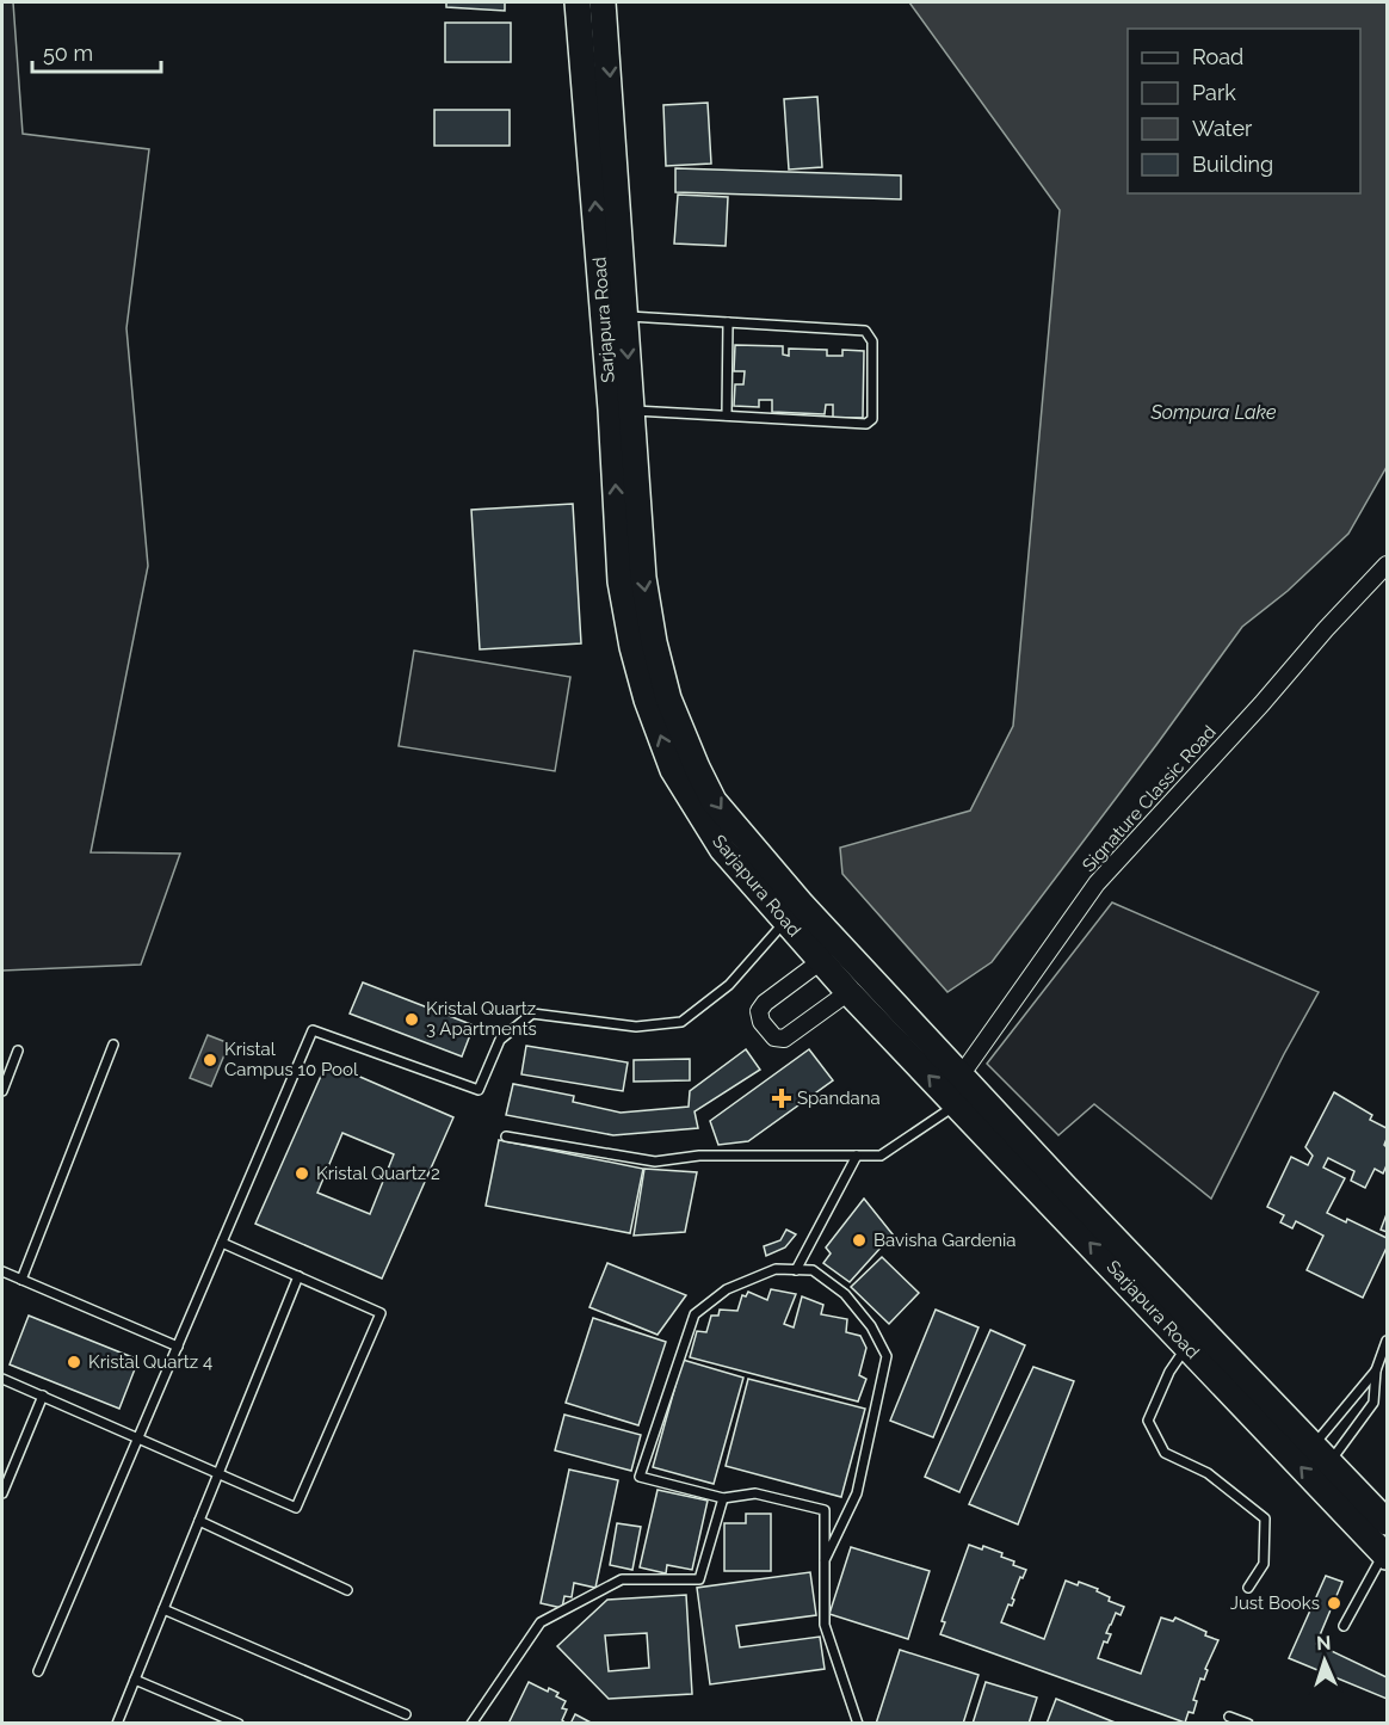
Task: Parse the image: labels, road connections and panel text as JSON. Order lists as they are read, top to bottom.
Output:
{
  "streets": {
    "main road": ["Sarjapura Road"],
    "street": ["Signature Classic Road"]
  },
  "crossings": [
    ["Sarjapura Road", "Signature Classic Road"]
  ],
  "water": ["Sompura Lake"],
  "places": {
    "other": [
      "Kristal Quartz 3 Apartments",
      "Kristal Campus 10 Pool",
      "Kristal Quartz 2",
      "Bavisha Gardenia",
      "Kristal Quartz 4",
      "Just Books"
    ],
    "health": ["Spandana"]
  },
  "legend": [
    "Road",
    "Park",
    "Water",
    "Building"
  ],
  "scale_bar": "50 m",
  "north": "top"
}
